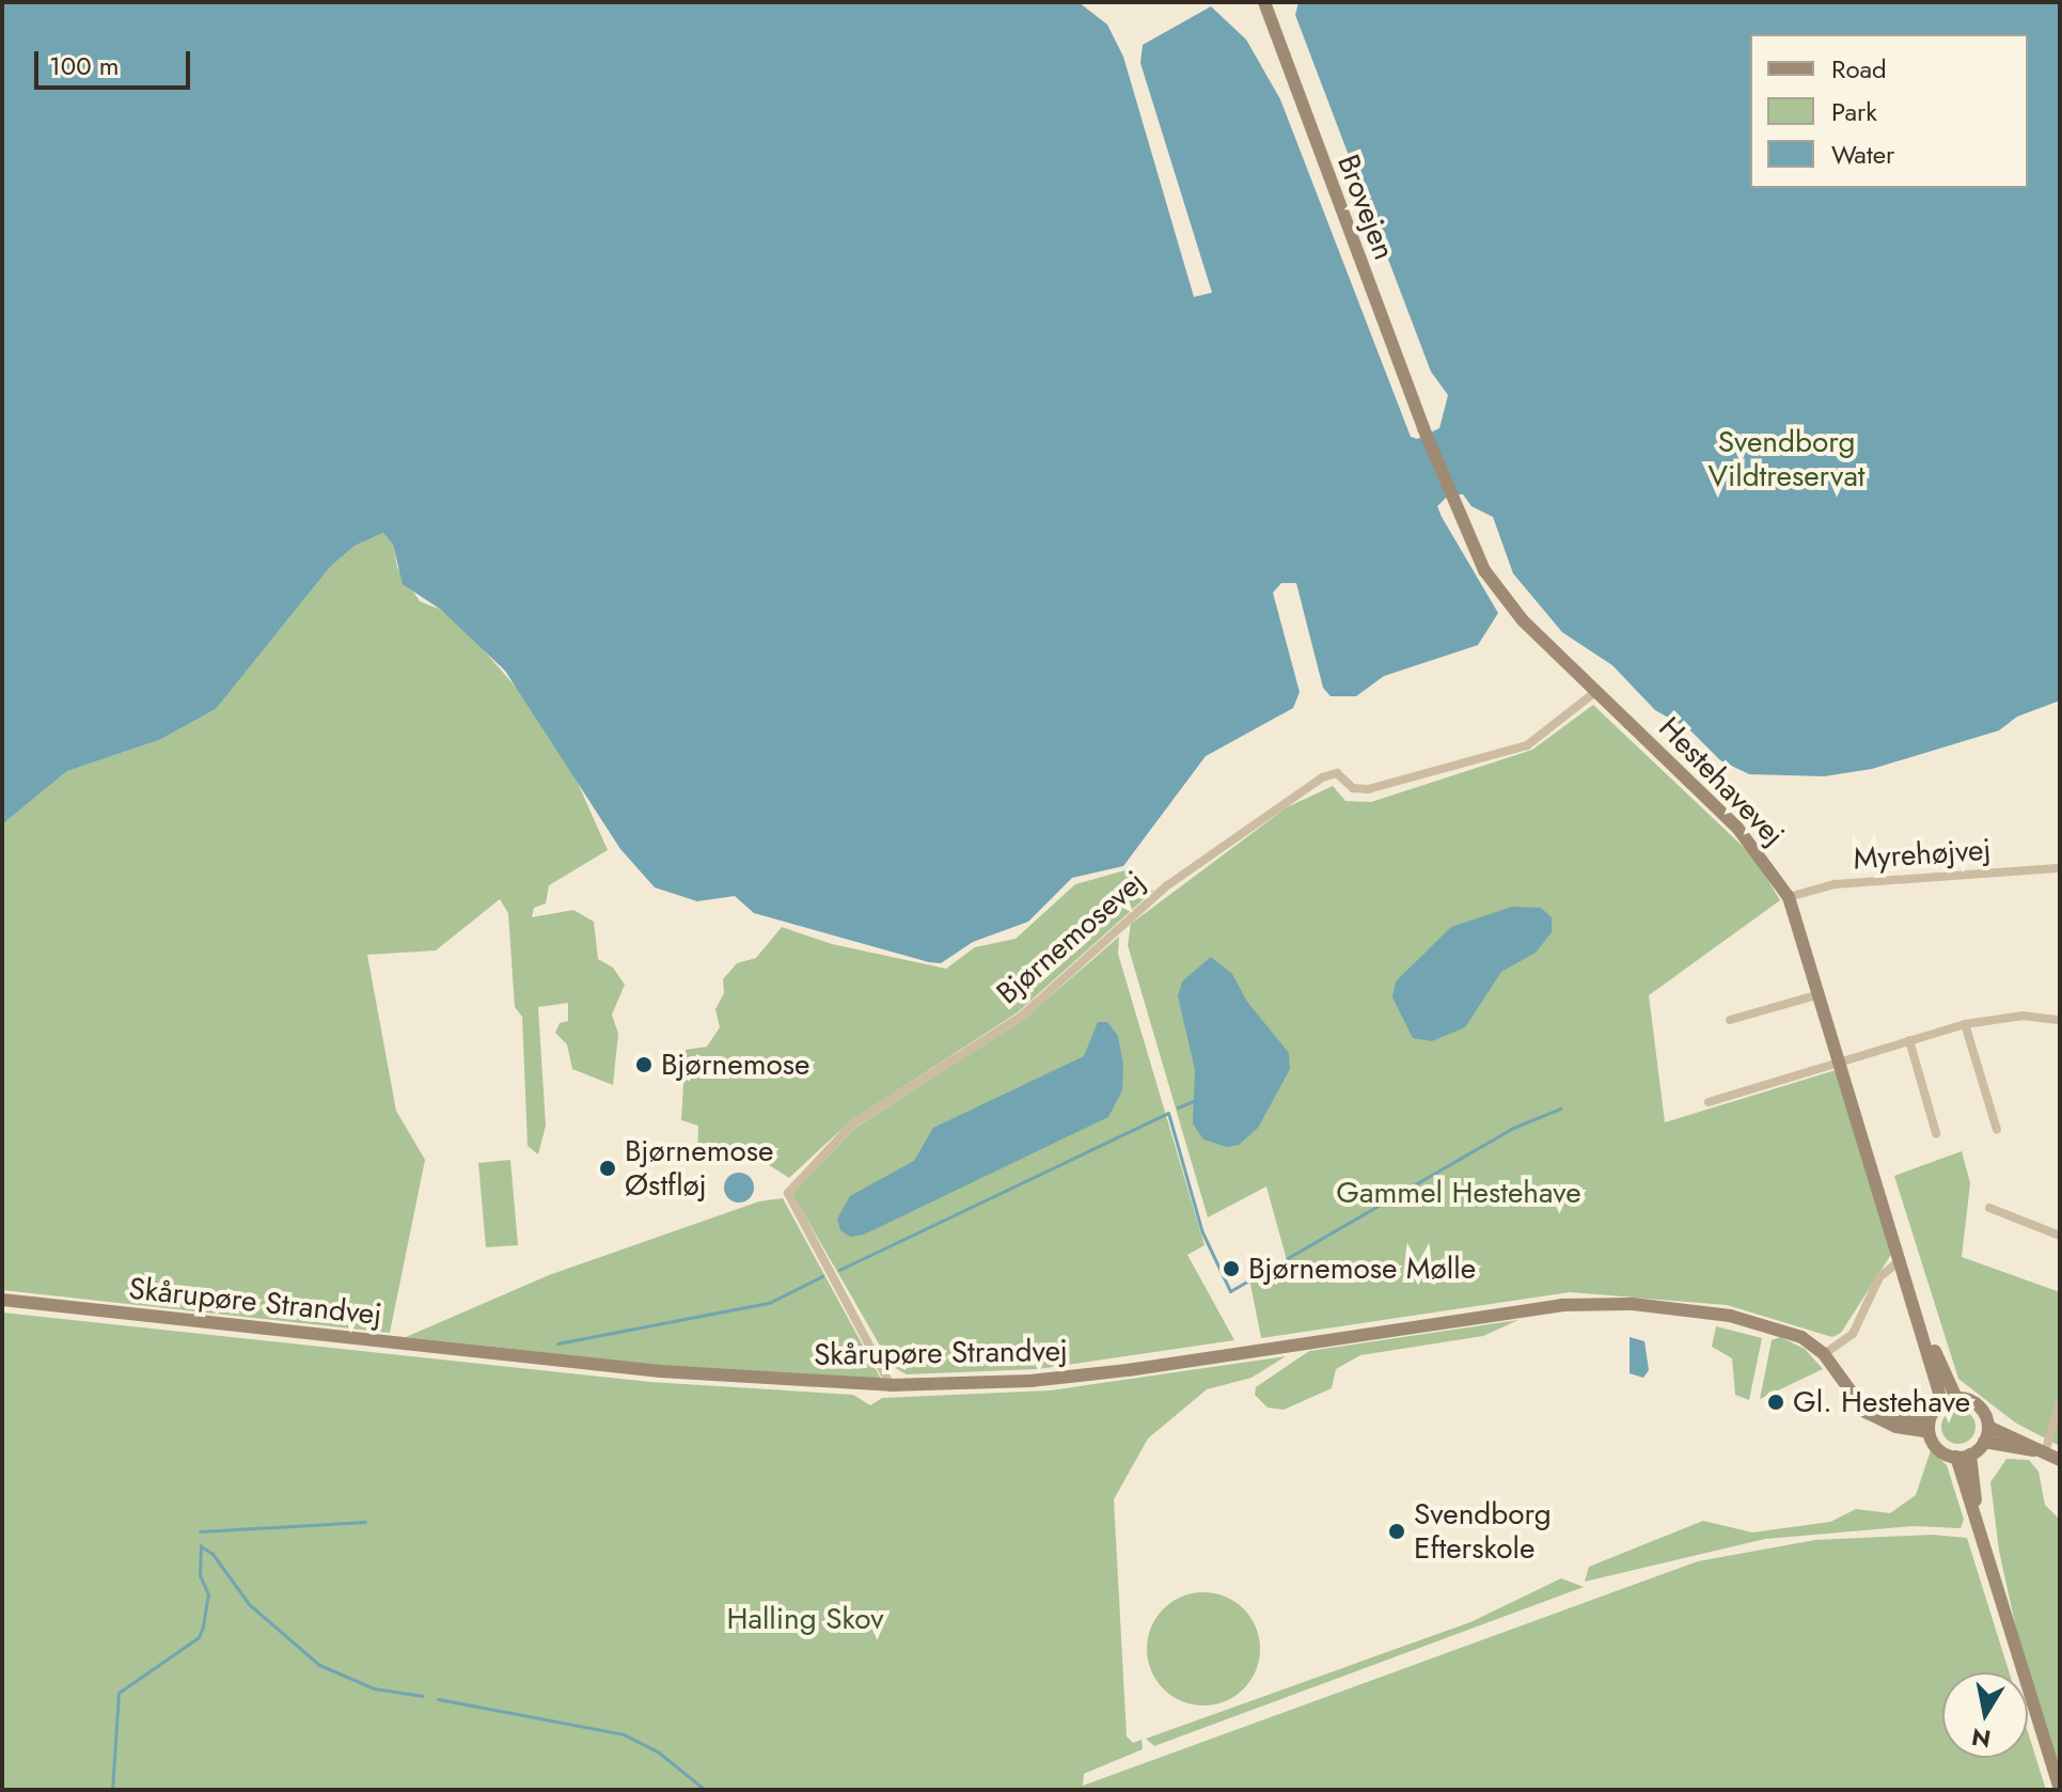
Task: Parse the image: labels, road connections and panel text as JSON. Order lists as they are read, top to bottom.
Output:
{
  "streets": {
    "street": [
      "Brovejen",
      "Hestehavevej",
      "Myrehøjvej",
      "Bjørnemosevej",
      "Skårupøre Strandvej"
    ]
  },
  "crossings": [
    ["Brovejen", "Hestehavevej"],
    ["Hestehavevej", "Myrehøjvej"],
    ["Hestehavevej", "Bjørnemosevej"],
    ["Hestehavevej", "Skårupøre Strandvej"],
    ["Bjørnemosevej", "Skårupøre Strandvej"]
  ],
  "parks": ["Svendborg Vildtreservat", "Gammel Hestehave", "Halling Skov"],
  "places": [
    "Bjørnemose",
    "Bjørnemose Østfløj",
    "Bjørnemose Mølle",
    "Gl. Hestehave",
    "Svendborg Efterskole"
  ],
  "legend": ["Road", "Park", "Water"],
  "scale_bar": "100 m",
  "north": "bottom"
}
